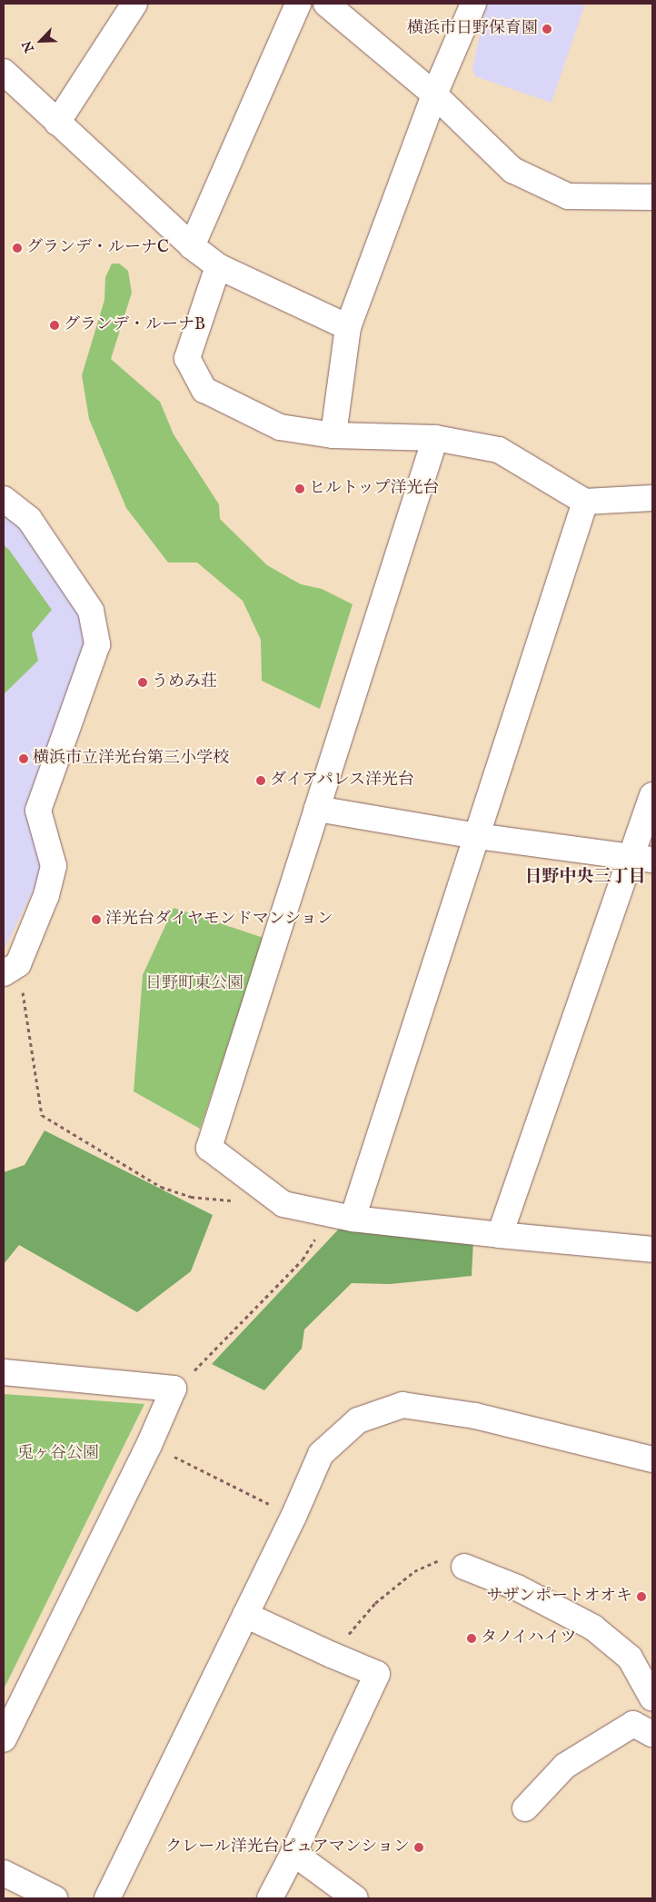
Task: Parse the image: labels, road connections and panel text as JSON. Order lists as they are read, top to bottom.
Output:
{
  "districts": ["日野中央三丁目"],
  "parks": ["日野町東公園", "兎ヶ谷公園"],
  "places": [
    "横浜市日野保育園",
    "グランデ・ルーナC",
    "グランデ・ルーナB",
    "ヒルトップ洋光台",
    "うめみ荘",
    "横浜市立洋光台第三小学校",
    "ダイアパレス洋光台",
    "洋光台ダイヤモンドマンション",
    "サザンポートオオキ",
    "タノイハイツ",
    "クレール洋光台ピュアマンション"
  ],
  "north": "bottom left"
}
